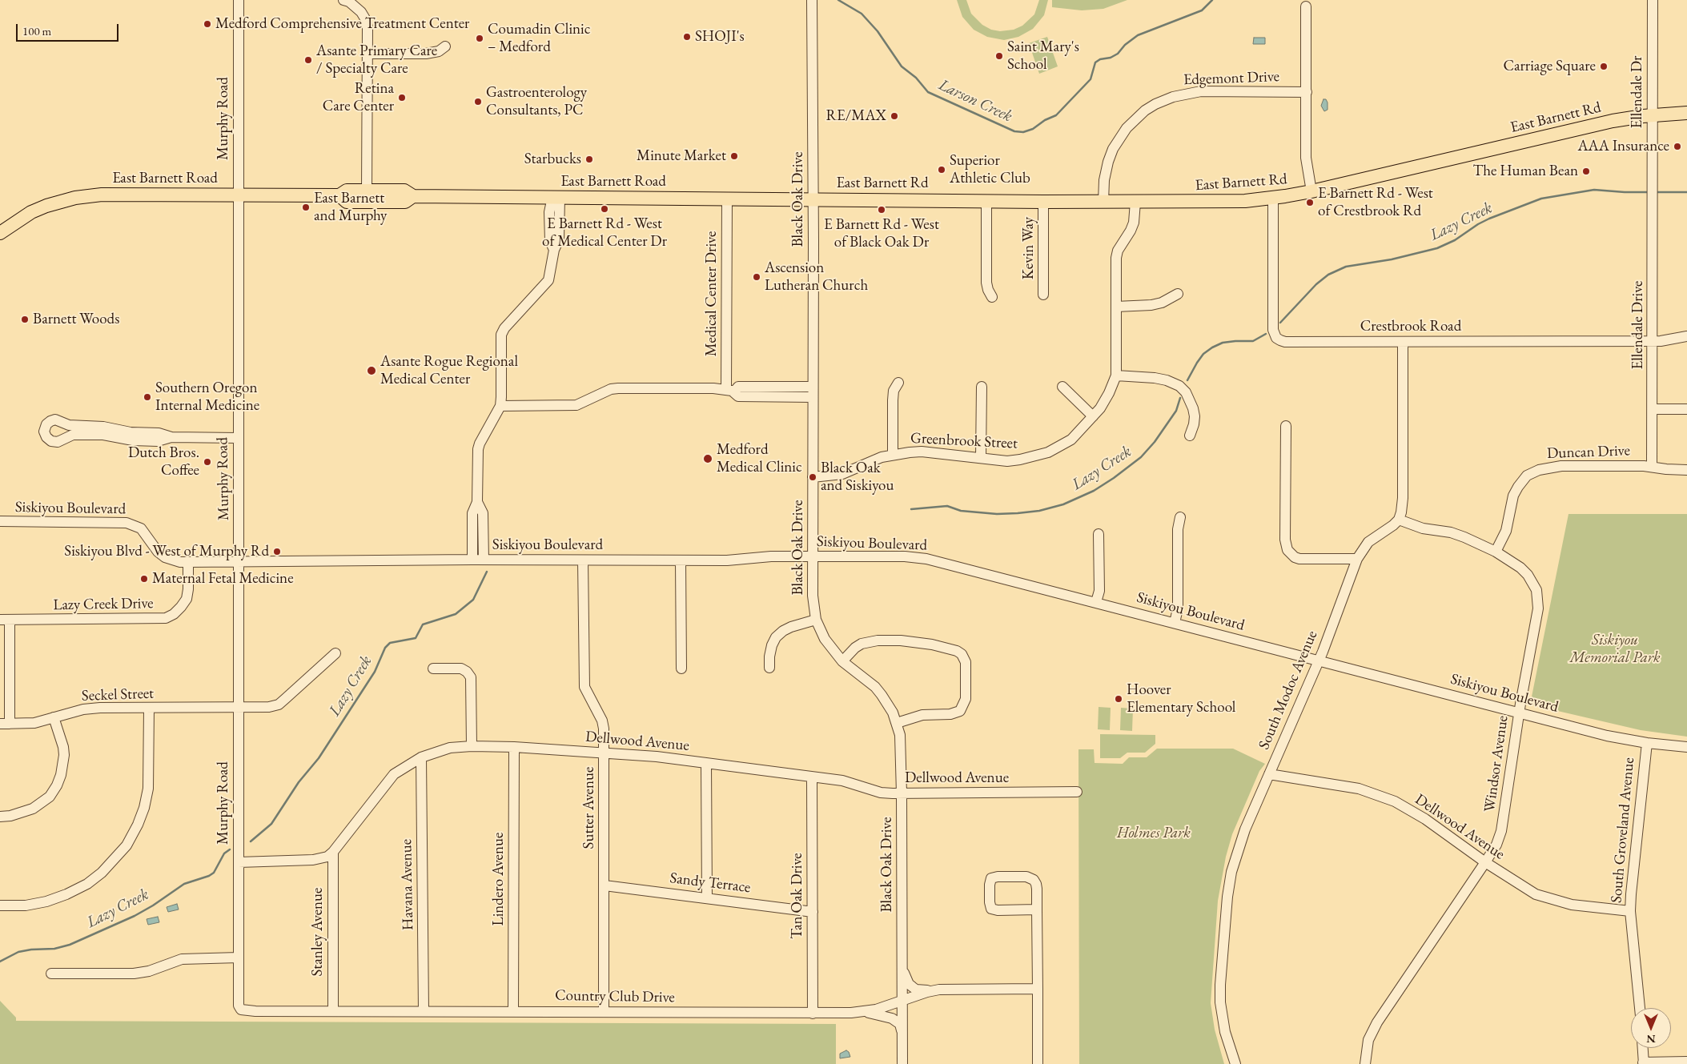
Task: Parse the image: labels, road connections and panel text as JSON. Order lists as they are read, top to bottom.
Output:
{
  "streets": {
    "main road": ["East Barnett Rd", "East Barnett Road"],
    "street": [
      "Edgemont Drive",
      "Ellendale Dr",
      "Murphy Road",
      "Black Oak Drive",
      "Kevin Way",
      "Medical Center Drive",
      "Ellendale Drive",
      "Crestbrook Road",
      "Greenbrook Street",
      "Duncan Drive",
      "Siskiyou Boulevard",
      "Lazy Creek Drive",
      "South Modoc Avenue",
      "Seckel Street",
      "Dellwood Avenue",
      "Windsor Avenue",
      "Sutter Avenue",
      "South Groveland Avenue",
      "Lindero Avenue",
      "Sandy Terrace",
      "Havana Avenue",
      "Tan Oak Drive",
      "Stanley Avenue",
      "Country Club Drive"
    ]
  },
  "crossings": [
    ["Edgemont Drive", "East Barnett Rd"],
    ["Ellendale Dr", "East Barnett Rd"],
    ["Ellendale Dr", "Ellendale Drive"],
    ["East Barnett Rd", "East Barnett Road"],
    ["East Barnett Rd", "Black Oak Drive"],
    ["East Barnett Rd", "Kevin Way"],
    ["East Barnett Rd", "Crestbrook Road"],
    ["East Barnett Rd", "Greenbrook Street"],
    ["Murphy Road", "East Barnett Road"],
    ["Murphy Road", "Siskiyou Boulevard"],
    ["Murphy Road", "Seckel Street"],
    ["Murphy Road", "Dellwood Avenue"],
    ["Murphy Road", "Country Club Drive"],
    ["East Barnett Road", "Black Oak Drive"],
    ["East Barnett Road", "Medical Center Drive"],
    ["Black Oak Drive", "Greenbrook Street"],
    ["Black Oak Drive", "Siskiyou Boulevard"],
    ["Black Oak Drive", "Dellwood Avenue"],
    ["Black Oak Drive", "Country Club Drive"],
    ["Ellendale Drive", "Crestbrook Road"],
    ["Ellendale Drive", "Duncan Drive"],
    ["Duncan Drive", "Windsor Avenue"],
    ["Siskiyou Boulevard", "Lazy Creek Drive"],
    ["Siskiyou Boulevard", "South Modoc Avenue"],
    ["Siskiyou Boulevard", "Windsor Avenue"],
    ["Siskiyou Boulevard", "Sutter Avenue"],
    ["Siskiyou Boulevard", "South Groveland Avenue"],
    ["South Modoc Avenue", "Dellwood Avenue"],
    ["South Modoc Avenue", "Windsor Avenue"],
    ["Dellwood Avenue", "Windsor Avenue"],
    ["Dellwood Avenue", "Sutter Avenue"],
    ["Dellwood Avenue", "South Groveland Avenue"],
    ["Dellwood Avenue", "Lindero Avenue"],
    ["Dellwood Avenue", "Havana Avenue"],
    ["Dellwood Avenue", "Tan Oak Drive"],
    ["Dellwood Avenue", "Stanley Avenue"],
    ["Sutter Avenue", "Sandy Terrace"],
    ["Sutter Avenue", "Country Club Drive"],
    ["Lindero Avenue", "Country Club Drive"],
    ["Sandy Terrace", "Tan Oak Drive"],
    ["Havana Avenue", "Country Club Drive"],
    ["Tan Oak Drive", "Country Club Drive"],
    ["Stanley Avenue", "Country Club Drive"]
  ],
  "water": ["Larson Creek", "Lazy Creek"],
  "parks": ["Siskiyou Memorial Park", "Holmes Park"],
  "places": [
    "Medford Comprehensive Treatment Center",
    "SHOJI's",
    "Coumadin Clinic – Medford",
    "Saint Mary's School",
    "Asante Primary Care / Specialty Care",
    "Carriage Square",
    "Retina Care Center",
    "Gastroenterology Consultants, PC",
    "RE/MAX",
    "AAA Insurance",
    "Minute Market",
    "Starbucks",
    "Superior Athletic Club",
    "The Human Bean",
    "E Barnett Rd - West of Crestbrook Rd",
    "East Barnett and Murphy",
    "E Barnett Rd - West of Medical Center Dr",
    "E Barnett Rd - West of Black Oak Dr",
    "Ascension Lutheran Church",
    "Barnett Woods",
    "Asante Rogue Regional Medical Center",
    "Southern Oregon Internal Medicine",
    "Medford Medical Clinic",
    "Dutch Bros. Coffee",
    "Black Oak and Siskiyou",
    "Siskiyou Blvd - West of Murphy Rd",
    "Maternal Fetal Medicine",
    "Hoover Elementary School"
  ],
  "scale_bar": "100 m",
  "north": "bottom"
}
